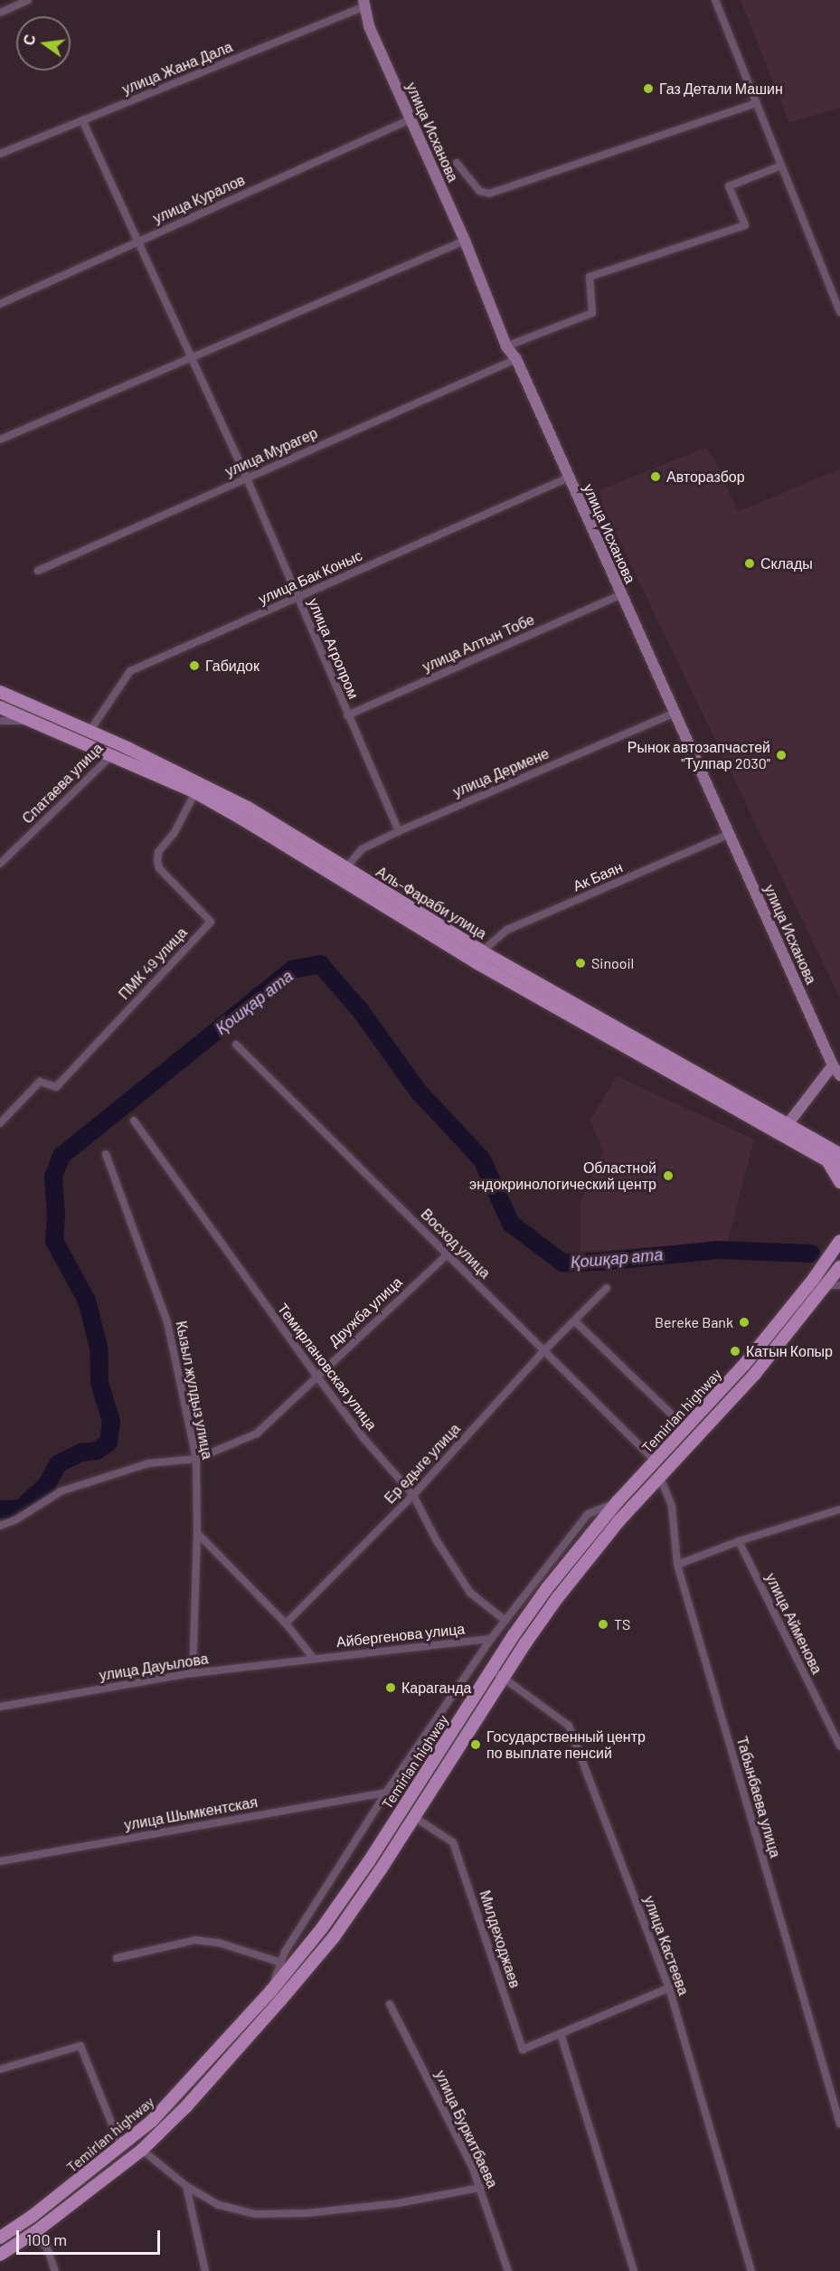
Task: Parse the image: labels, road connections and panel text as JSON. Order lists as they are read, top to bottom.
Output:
{
  "streets": {
    "main road": ["улица Исханова", "Аль-Фараби улица", "Temirlan highway"],
    "street": [
      "улица Жана Дала",
      "улица Куралов",
      "улица Мурагер",
      "улица Бак Коныс",
      "улица Алтын Тобе",
      "улица Агропром",
      "улица Дермене",
      "Спатаева улица",
      "Ак Баян",
      "ПМК 49 улица",
      "Восход улица",
      "Дружба улица",
      "Темирлановская улица",
      "Кызыл жулдыз улица",
      "Ер едыге улица",
      "улица Айменова",
      "Айбергенова улица",
      "улица Дауылова",
      "Табынбаева улица",
      "улица Шымкентская",
      "Милдеходжаев",
      "улица Кастеева",
      "улица Буркитбаева"
    ]
  },
  "crossings": [
    ["улица Жана Дала", "улица Исханова"],
    ["улица Жана Дала", "улица Агропром"],
    ["улица Исханова", "улица Куралов"],
    ["улица Исханова", "улица Мурагер"],
    ["улица Исханова", "улица Бак Коныс"],
    ["улица Исханова", "улица Алтын Тобе"],
    ["улица Исханова", "улица Дермене"],
    ["улица Исханова", "Ак Баян"],
    ["улица Куралов", "улица Агропром"],
    ["улица Мурагер", "улица Агропром"],
    ["улица Бак Коныс", "улица Агропром"],
    ["улица Бак Коныс", "Аль-Фараби улица"],
    ["улица Алтын Тобе", "улица Агропром"],
    ["улица Агропром", "улица Дермене"],
    ["улица Дермене", "Аль-Фараби улица"],
    ["Спатаева улица", "Аль-Фараби улица"],
    ["Ак Баян", "Аль-Фараби улица"],
    ["Аль-Фараби улица", "ПМК 49 улица"],
    ["Восход улица", "Дружба улица"],
    ["Восход улица", "Temirlan highway"],
    ["Восход улица", "Ер едыге улица"],
    ["Дружба улица", "Темирлановская улица"],
    ["Дружба улица", "Кызыл жулдыз улица"],
    ["Темирлановская улица", "Ер едыге улица"],
    ["Кызыл жулдыз улица", "улица Дауылова"],
    ["Temirlan highway", "Табынбаева улица"],
    ["Temirlan highway", "Милдеходжаев"],
    ["Temirlan highway", "улица Кастеева"],
    ["Айбергенова улица", "улица Дауылова"],
    ["Милдеходжаев", "улица Кастеева"]
  ],
  "water": ["Қошқар ата"],
  "places": [
    "Газ Детали Машин",
    "Авторазбор",
    "Склады",
    "Габидок",
    "Рынок автозапчастей \"Тулпар 2030\"",
    "Sinooil",
    "Областной эндокринологический центр",
    "Bereke Bank",
    "Катын Копыр",
    "TS",
    "Караганда",
    "Государственный центр по выплате пенсий"
  ],
  "scale_bar": "100 m",
  "north": "left"
}
